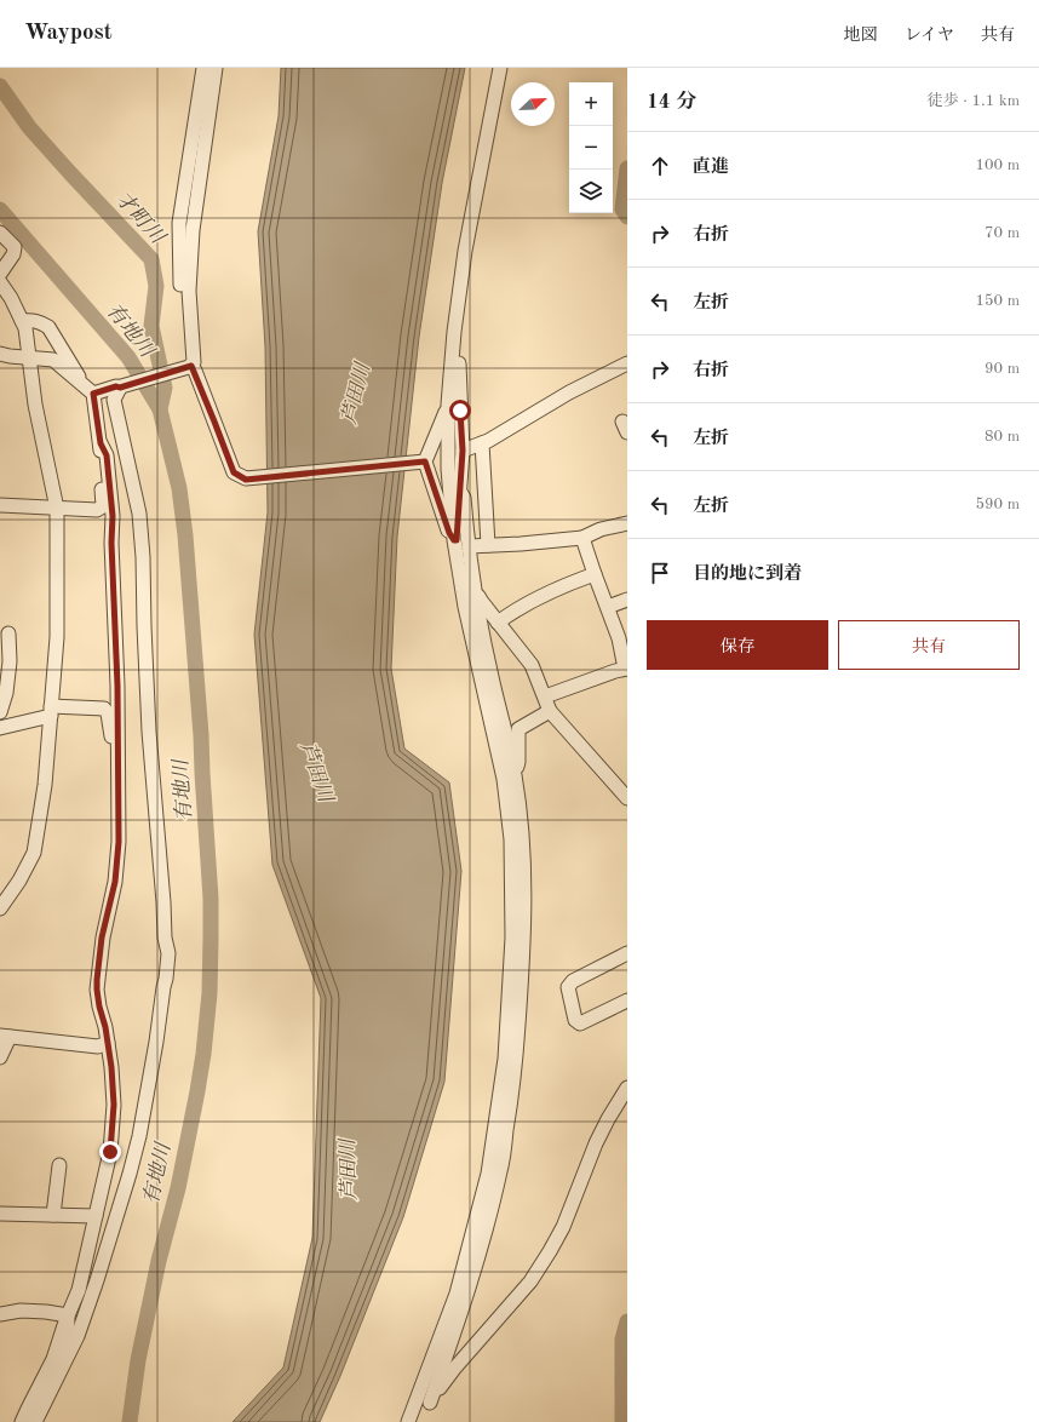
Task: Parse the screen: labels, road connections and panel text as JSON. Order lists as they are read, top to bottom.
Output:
{
  "water": ["才町川", "有地川", "芦田川"],
  "north": "top right",
  "page": {
    "header": "Waypost",
    "nav": ["地図", "レイヤ", "共有"],
    "heading": ["14 分", "徒歩 · 1.1 km"],
    "map_buttons": ["+", "−"],
    "list": [
      ["直進", "100 m"],
      ["右折", "70 m"],
      ["左折", "150 m"],
      ["右折", "90 m"],
      ["左折", "80 m"],
      ["左折", "590 m"],
      "目的地に到着"
    ],
    "buttons": ["保存", "共有"]
  }
}
